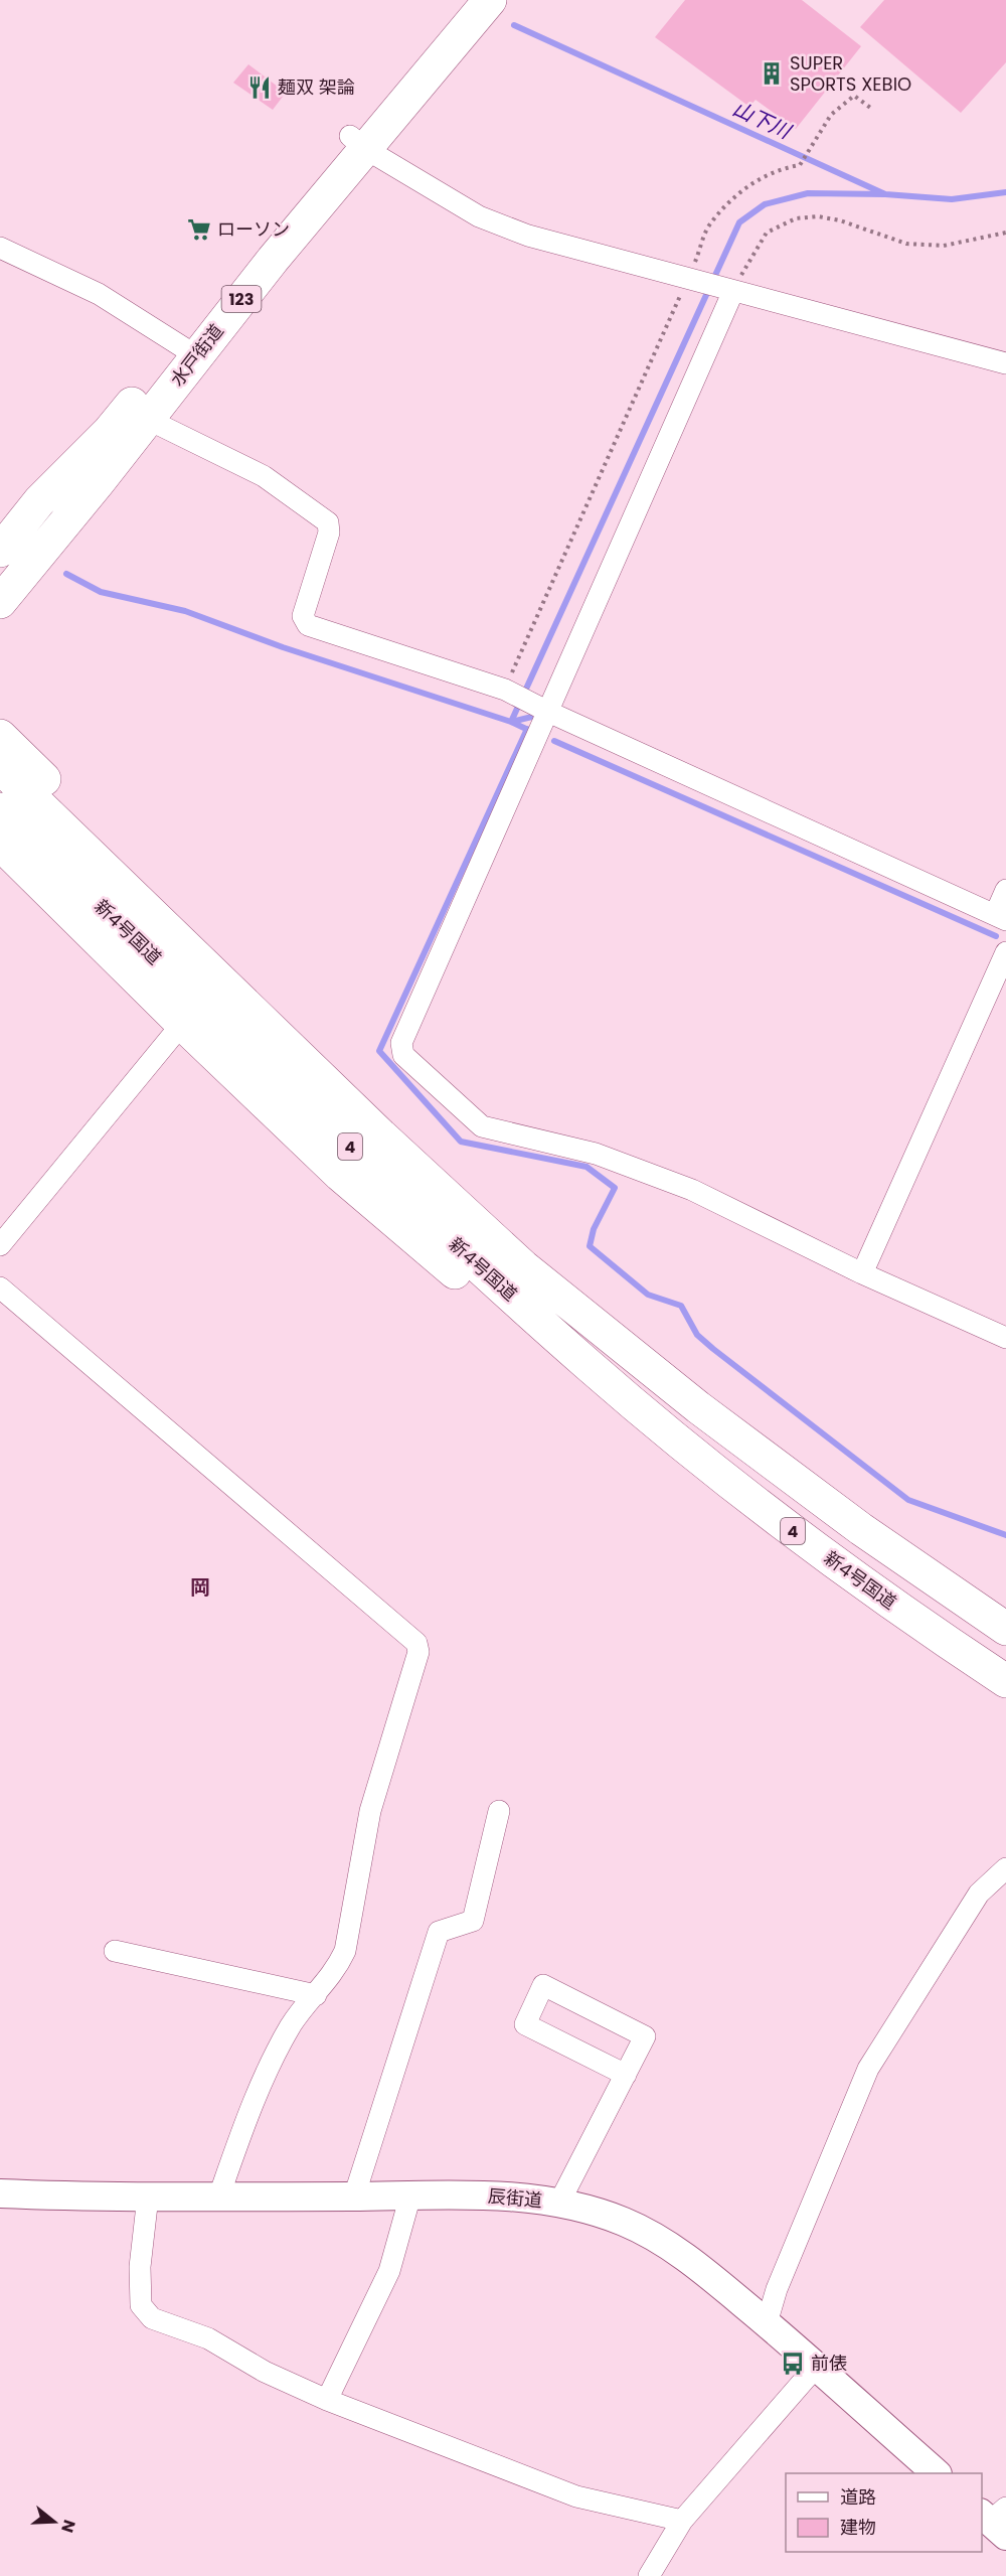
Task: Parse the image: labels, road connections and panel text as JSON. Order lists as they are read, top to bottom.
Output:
{
  "streets": {
    "highway": [
      "123",
      "水戸街道",
      "新4号国道",
      "4"
    ],
    "main road": ["辰街道"]
  },
  "districts": ["岡"],
  "water": ["山下川"],
  "places": {
    "building": ["SUPER SPORTS XEBIO"],
    "restaurant": ["麺双 架論"],
    "supermarket": ["ローソン"],
    "bus stop": ["前俵"]
  },
  "legend": ["道路", "建物"],
  "north": "right"
}
